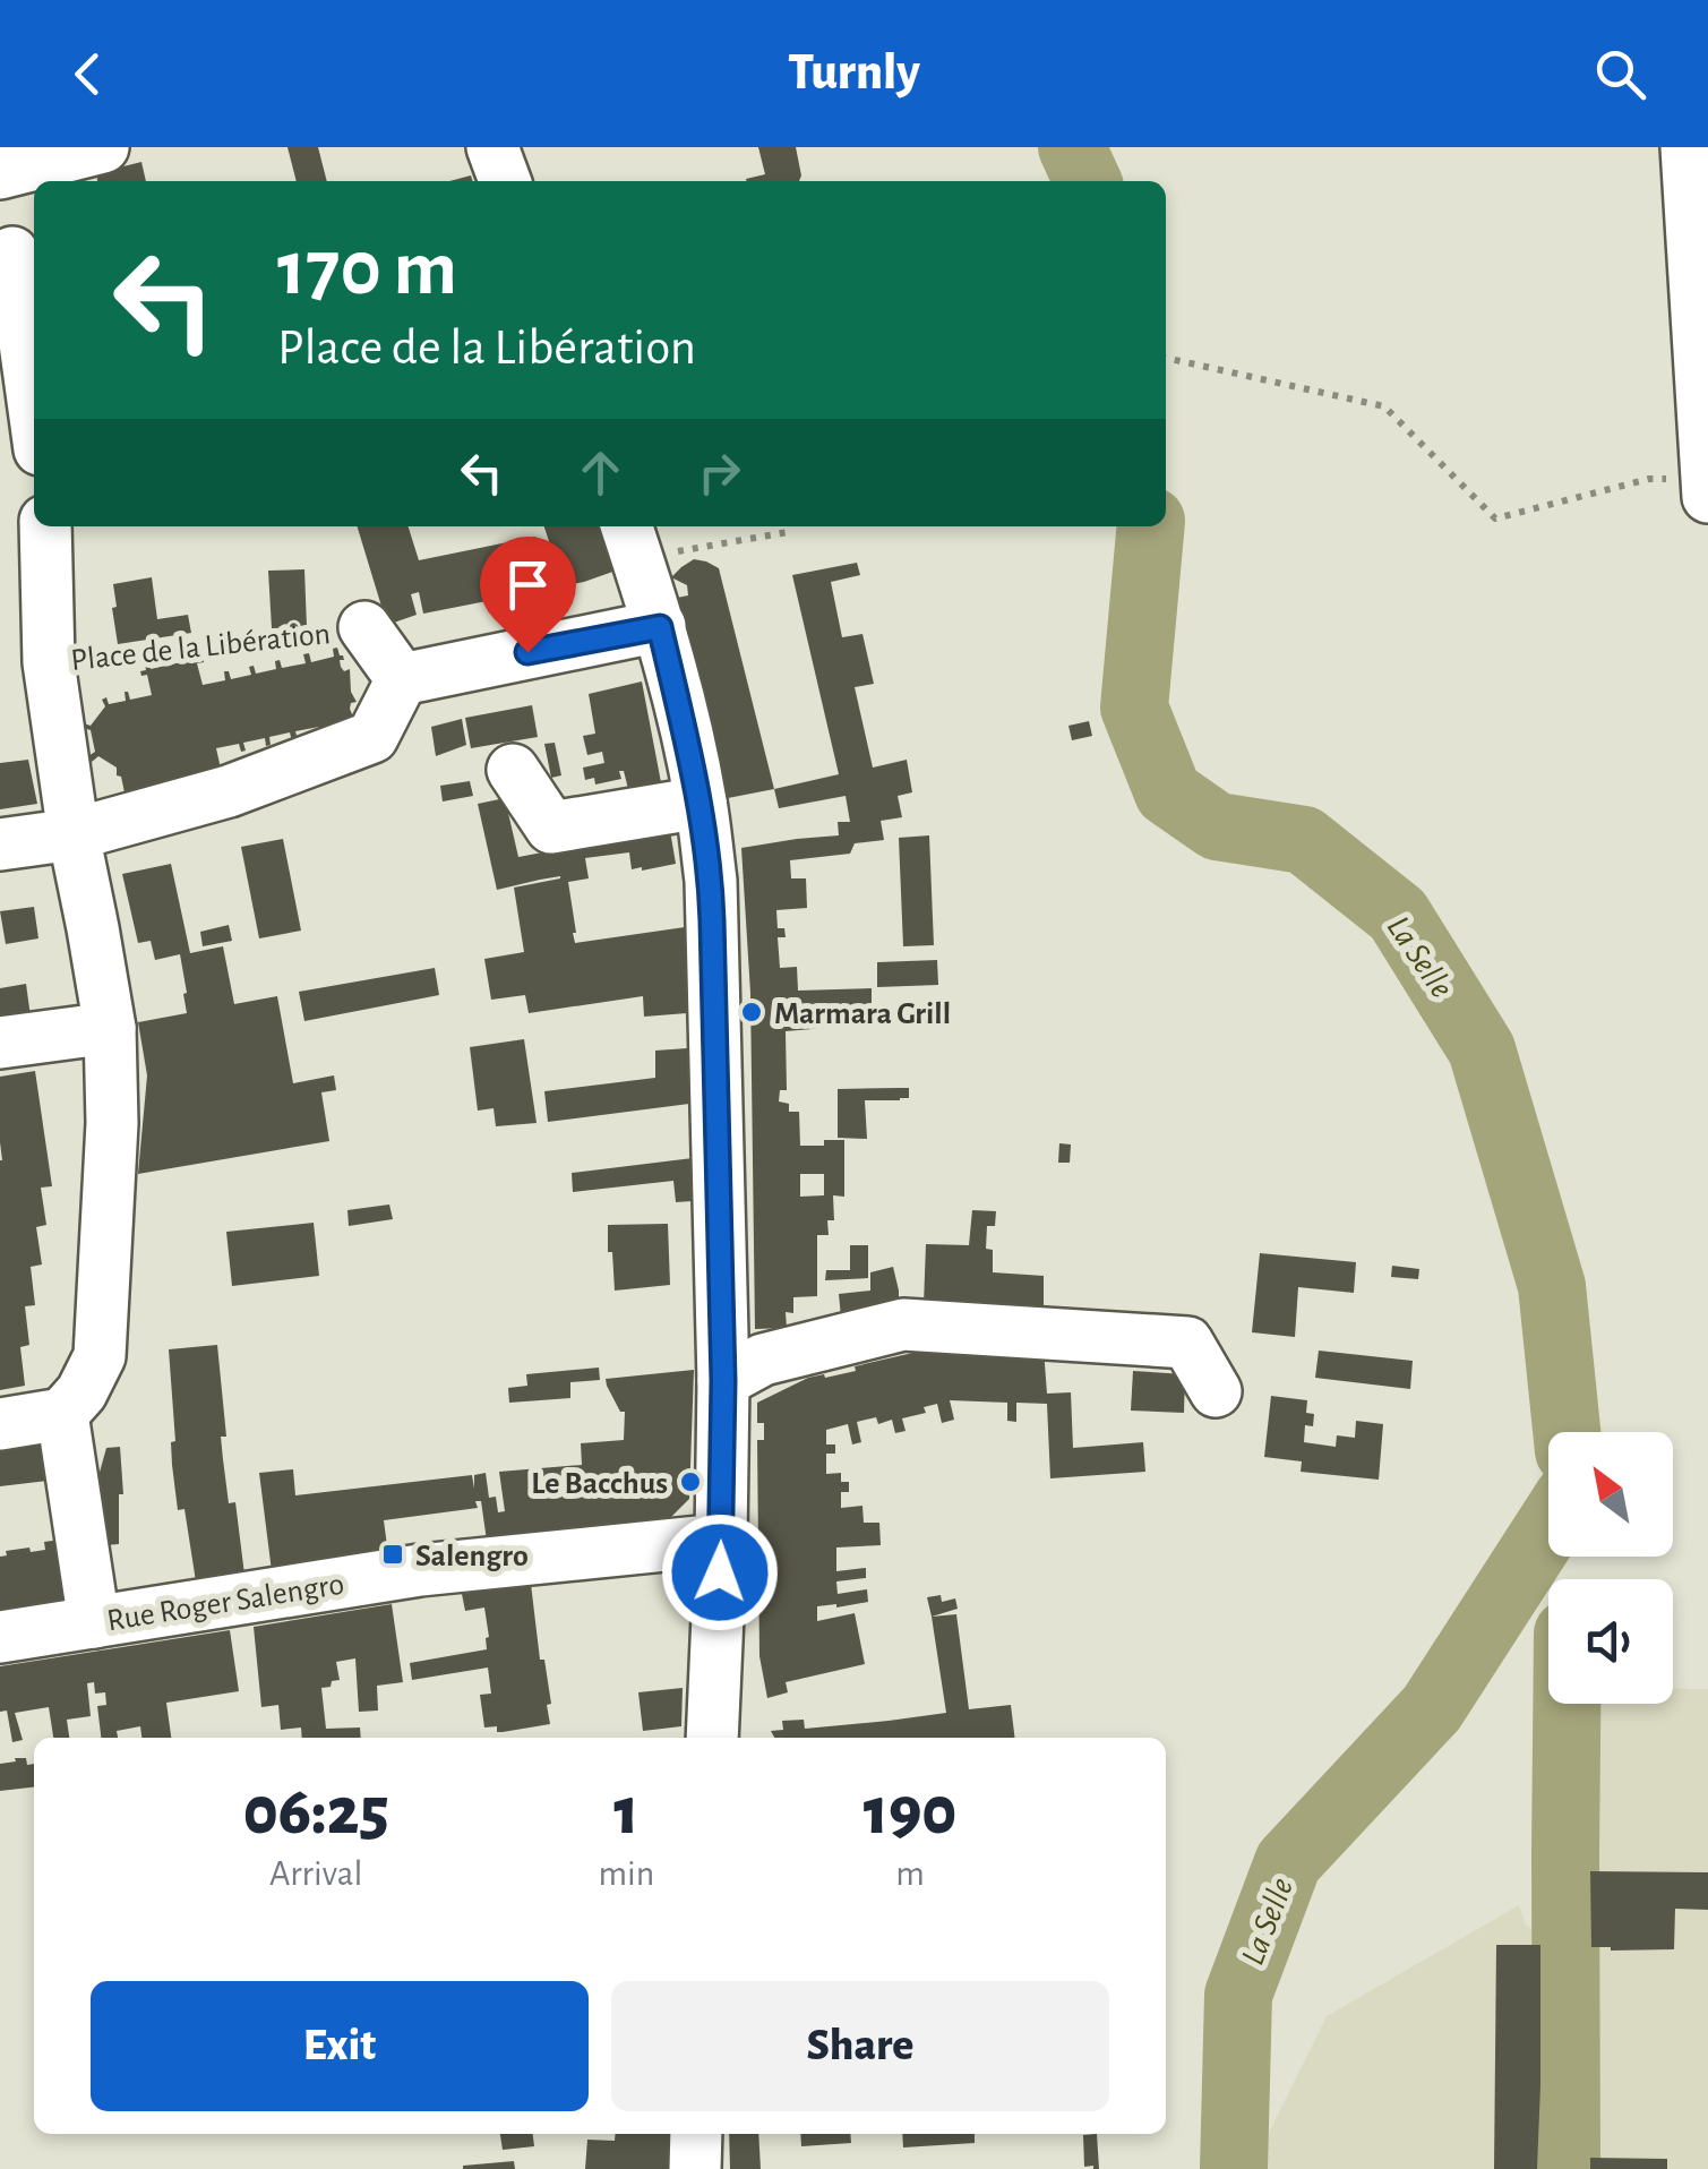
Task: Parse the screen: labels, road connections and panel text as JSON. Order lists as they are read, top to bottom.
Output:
{
  "streets": {
    "street": ["Place de la Libération", "Rue Roger Salengro"]
  },
  "water": ["La Selle"],
  "places": {
    "other": ["Marmara Grill", "Le Bacchus"],
    "transit": ["Salengro"]
  },
  "north": "top left",
  "page": {
    "header": "Turnly",
    "turn": ["170 m", "Place de la Libération"],
    "eta": [
      "06:25",
      "Arrival",
      "1",
      "min",
      "190",
      "m"
    ],
    "buttons": ["Exit", "Share"]
  }
}
